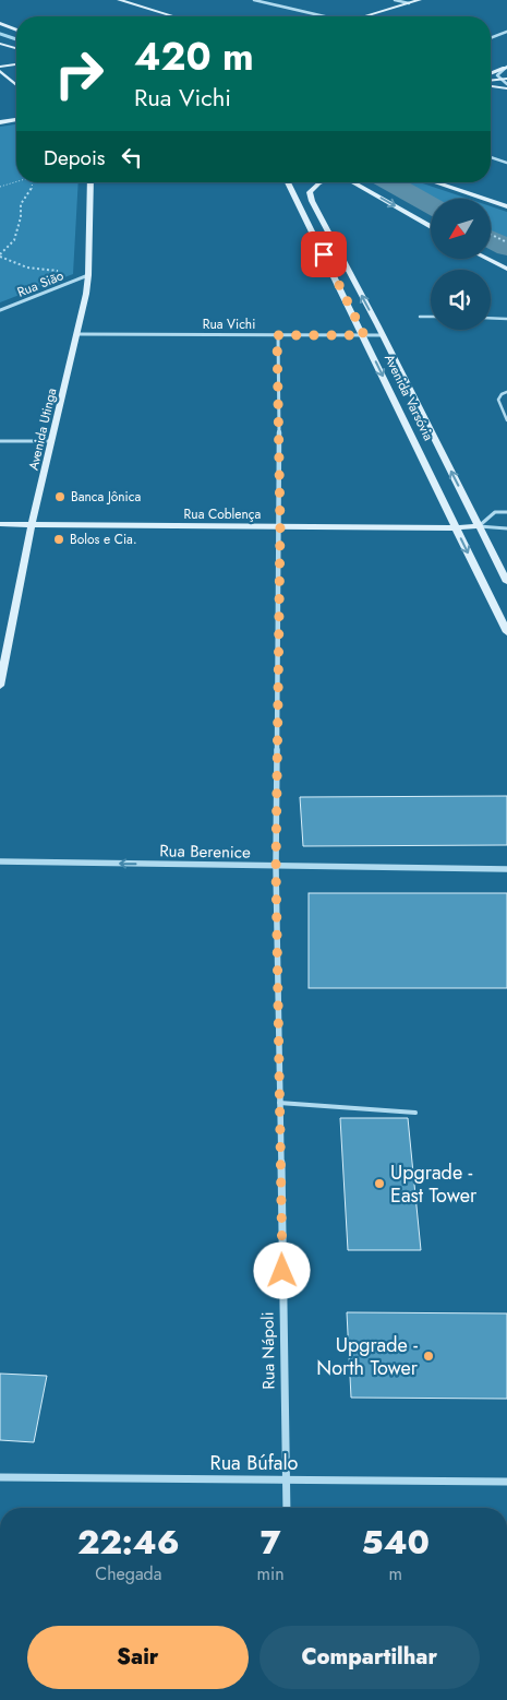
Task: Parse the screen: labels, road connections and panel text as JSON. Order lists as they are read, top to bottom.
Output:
{
  "streets": {
    "main road": ["Avenida Varsóvia", "Avenida Utinga", "Rua Coblença"],
    "street": [
      "Rua Sião",
      "Rua Vichi",
      "Rua Berenice",
      "Rua Nápoli",
      "Rua Búfalo"
    ]
  },
  "crossings": [
    ["Rua Sião", "Avenida Utinga"],
    ["Rua Vichi", "Avenida Varsóvia"],
    ["Rua Vichi", "Avenida Utinga"],
    ["Rua Vichi", "Rua Nápoli"],
    ["Avenida Varsóvia", "Rua Coblença"],
    ["Avenida Utinga", "Rua Coblença"],
    ["Rua Coblença", "Rua Nápoli"],
    ["Rua Berenice", "Rua Nápoli"],
    ["Rua Nápoli", "Rua Búfalo"]
  ],
  "one_way": ["Rua Berenice"],
  "places": [
    "Banca Jônica",
    "Bolos e Cia.",
    "Upgrade - East Tower",
    "Upgrade - North Tower"
  ],
  "north": "bottom left",
  "page": {
    "turn": ["420 m", "Rua Vichi"],
    "then": "Depois",
    "eta": [
      "22:46",
      "Chegada",
      "7",
      "min",
      "540",
      "m"
    ],
    "buttons": ["Sair", "Compartilhar"]
  }
}
